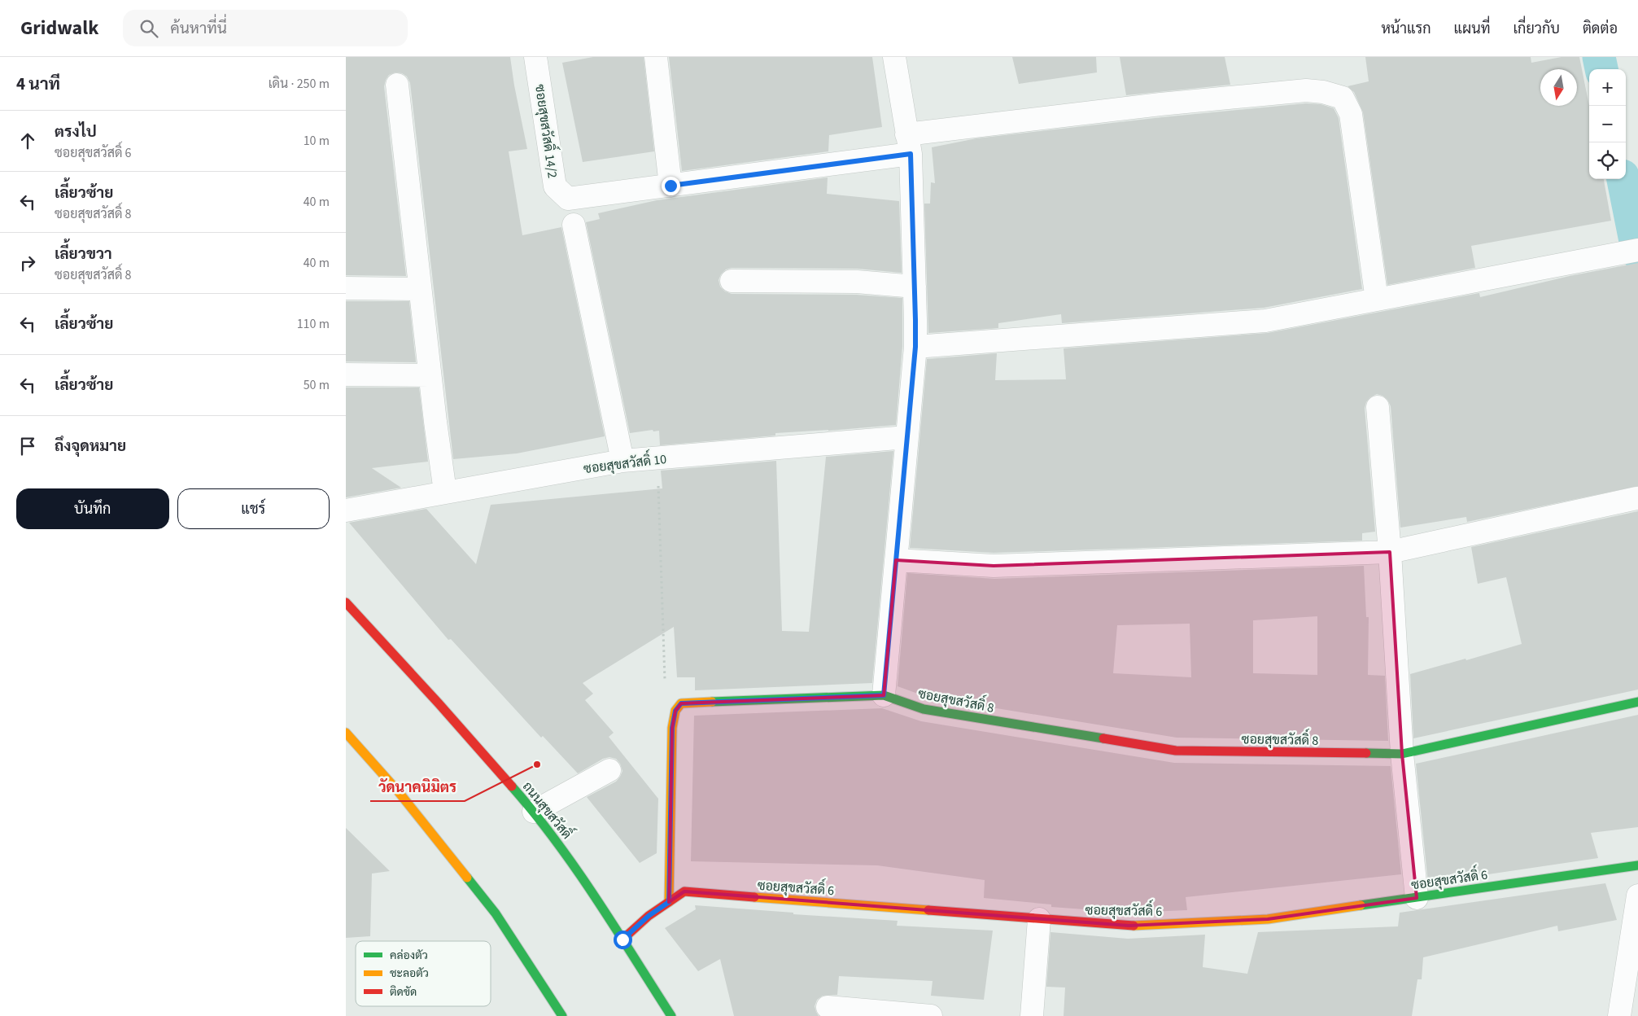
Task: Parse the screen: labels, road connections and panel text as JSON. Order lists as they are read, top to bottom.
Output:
{
  "streets": {
    "street": [
      "ซอยสุขสวัสดิ์ 14/2",
      "ซอยสุขสวัสดิ์ 10",
      "ซอยสุขสวัสดิ์ 8",
      "ถนนสุขสวัสดิ์",
      "ซอยสุขสวัสดิ์ 6"
    ]
  },
  "crossings": [
    ["ถนนสุขสวัสดิ์", "ซอยสุขสวัสดิ์ 6"]
  ],
  "places": ["วัดนาคนิมิตร"],
  "legend": ["คล่องตัว", "ชะลอตัว", "ติดขัด"],
  "north": "bottom",
  "page": {
    "header": "Gridwalk",
    "search": "ค้นหาที่นี่",
    "nav": [
      "หน้าแรก",
      "แผนที่",
      "เกี่ยวกับ",
      "ติดต่อ"
    ],
    "heading": ["4 นาที", "เดิน · 250 m"],
    "map_buttons": ["+", "−"],
    "list": [
      ["ตรงไป", "ซอยสุขสวัสดิ์ 6", "10 m"],
      ["เลี้ยวซ้าย", "ซอยสุขสวัสดิ์ 8", "40 m"],
      ["เลี้ยวขวา", "ซอยสุขสวัสดิ์ 8", "40 m"],
      ["เลี้ยวซ้าย", "110 m"],
      ["เลี้ยวซ้าย", "50 m"],
      "ถึงจุดหมาย"
    ],
    "buttons": ["บันทึก", "แชร์"]
  }
}
